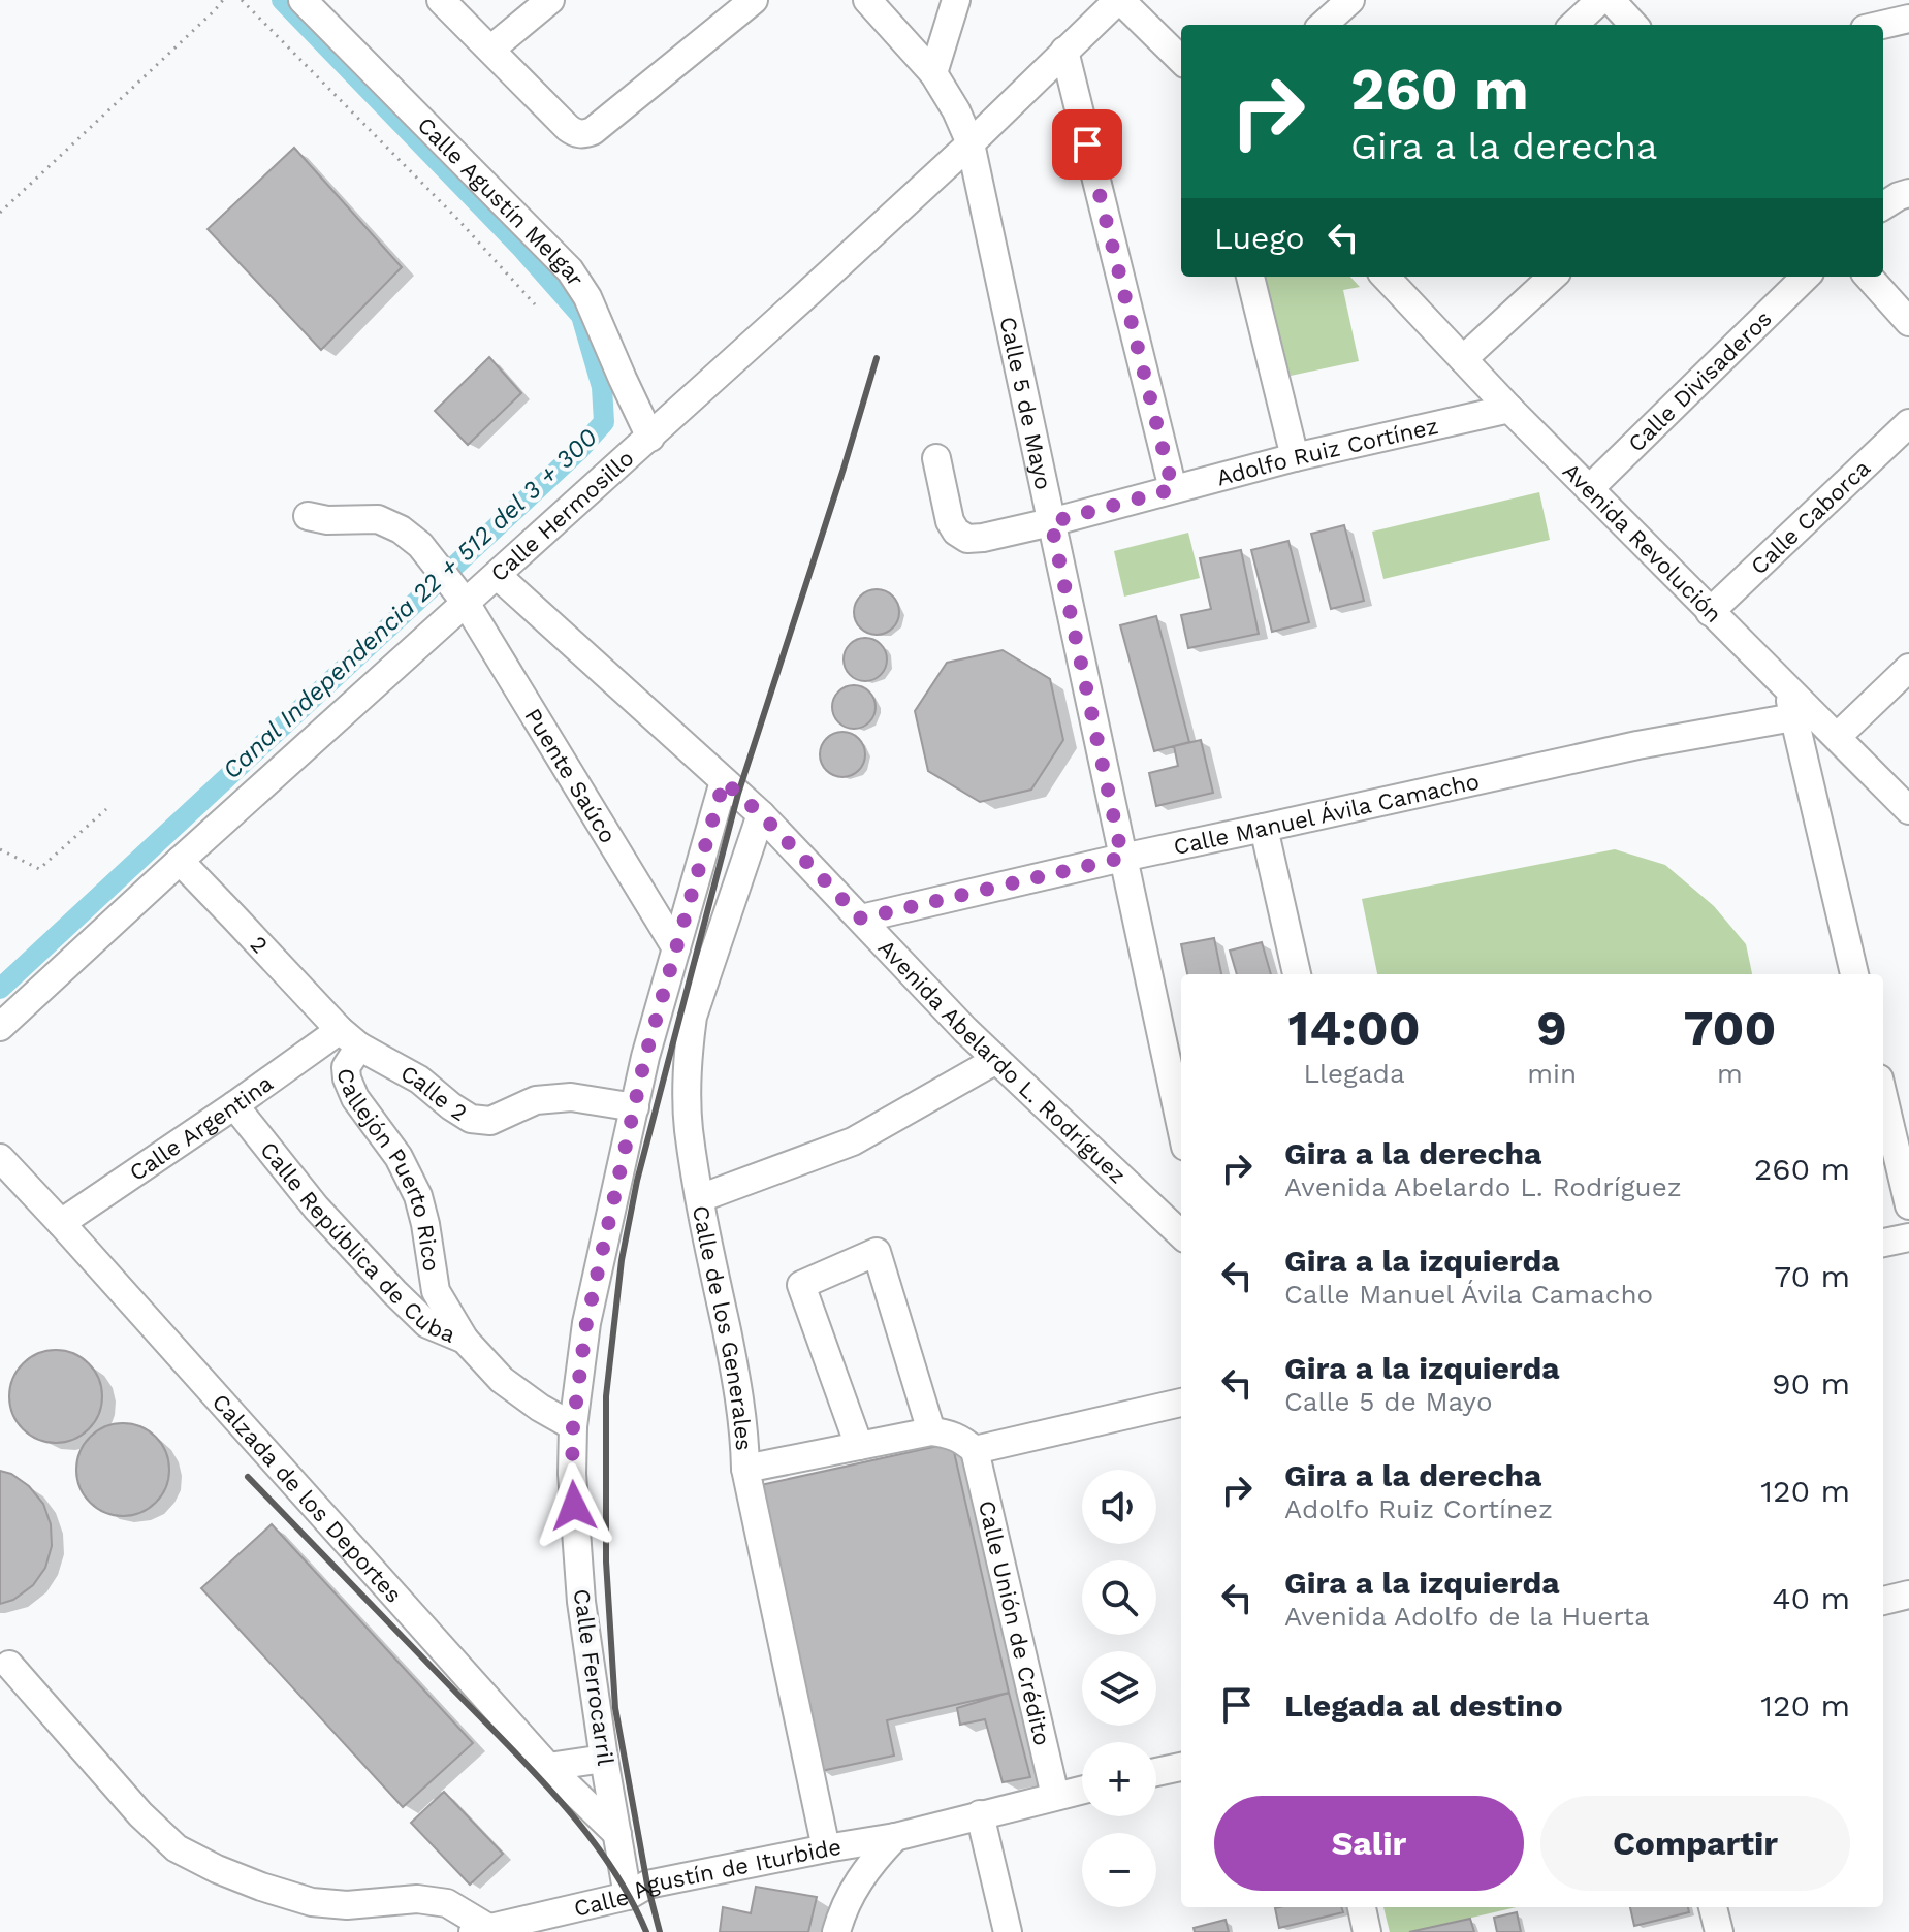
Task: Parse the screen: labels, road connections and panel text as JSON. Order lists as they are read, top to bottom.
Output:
{
  "streets": {
    "street": [
      "Calle Agustín Melgar",
      "Calle Divisaderos",
      "Calle 5 de Mayo",
      "Adolfo Ruiz Cortínez",
      "Calle Hermosillo",
      "Calle Caborca",
      "Avenida Revolución",
      "Puente Saúco",
      "Calle Manuel Ávila Camacho",
      "2",
      "Avenida Abelardo L. Rodríguez",
      "Calle 2",
      "Calle Argentina",
      "Callejón Puerto Rico",
      "Calle República de Cuba",
      "Calle de los Generales",
      "Calzada de los Deportes",
      "Calle Unión de Crédito",
      "Calle Ferrocarril",
      "Calle Agustín de Iturbide"
    ]
  },
  "crossings": [
    ["Calle Agustín Melgar", "Calle Hermosillo"],
    ["Calle Divisaderos", "Avenida Revolución"],
    ["Calle 5 de Mayo", "Adolfo Ruiz Cortínez"],
    ["Calle 5 de Mayo", "Calle Hermosillo"],
    ["Calle 5 de Mayo", "Calle Manuel Ávila Camacho"],
    ["Adolfo Ruiz Cortínez", "Avenida Revolución"],
    ["Calle Hermosillo", "Puente Saúco"],
    ["Calle Hermosillo", "2"],
    ["Calle Hermosillo", "Avenida Abelardo L. Rodríguez"],
    ["Calle Caborca", "Avenida Revolución"],
    ["Puente Saúco", "Calle Ferrocarril"],
    ["Calle Manuel Ávila Camacho", "Avenida Abelardo L. Rodríguez"],
    ["2", "Calle 2"],
    ["2", "Calle Argentina"],
    ["2", "Callejón Puerto Rico"],
    ["Avenida Abelardo L. Rodríguez", "Calle de los Generales"],
    ["Avenida Abelardo L. Rodríguez", "Calle Ferrocarril"],
    ["Calle 2", "Calle Argentina"],
    ["Calle 2", "Callejón Puerto Rico"],
    ["Calle 2", "Calle Ferrocarril"],
    ["Calle Argentina", "Callejón Puerto Rico"],
    ["Calle Argentina", "Calle República de Cuba"],
    ["Calle Argentina", "Calzada de los Deportes"],
    ["Callejón Puerto Rico", "Calle República de Cuba"],
    ["Calle República de Cuba", "Calle Ferrocarril"],
    ["Calle de los Generales", "Calle Agustín de Iturbide"],
    ["Calzada de los Deportes", "Calle Ferrocarril"],
    ["Calle Unión de Crédito", "Calle Agustín de Iturbide"],
    ["Calle Ferrocarril", "Calle Agustín de Iturbide"]
  ],
  "water": ["Canal Independencia 22 + 512 del 3 + 300"],
  "page": {
    "turn": ["260 m", "Gira a la derecha"],
    "then": "Luego",
    "eta": [
      "14:00",
      "Llegada",
      "9",
      "min",
      "700",
      "m"
    ],
    "list": [
      {
        "name": "Gira a la derecha",
        "note": "Avenida Abelardo L. Rodríguez",
        "value": "260 m"
      },
      {
        "name": "Gira a la izquierda",
        "note": "Calle Manuel Ávila Camacho",
        "value": "70 m"
      },
      {
        "name": "Gira a la izquierda",
        "note": "Calle 5 de Mayo",
        "value": "90 m"
      },
      {
        "name": "Gira a la derecha",
        "note": "Adolfo Ruiz Cortínez",
        "value": "120 m"
      },
      {
        "name": "Gira a la izquierda",
        "note": "Avenida Adolfo de la Huerta",
        "value": "40 m"
      },
      {
        "name": "Llegada al destino",
        "value": "120 m"
      }
    ],
    "map_buttons": ["+", "−"],
    "buttons": ["Salir", "Compartir"]
  }
}
